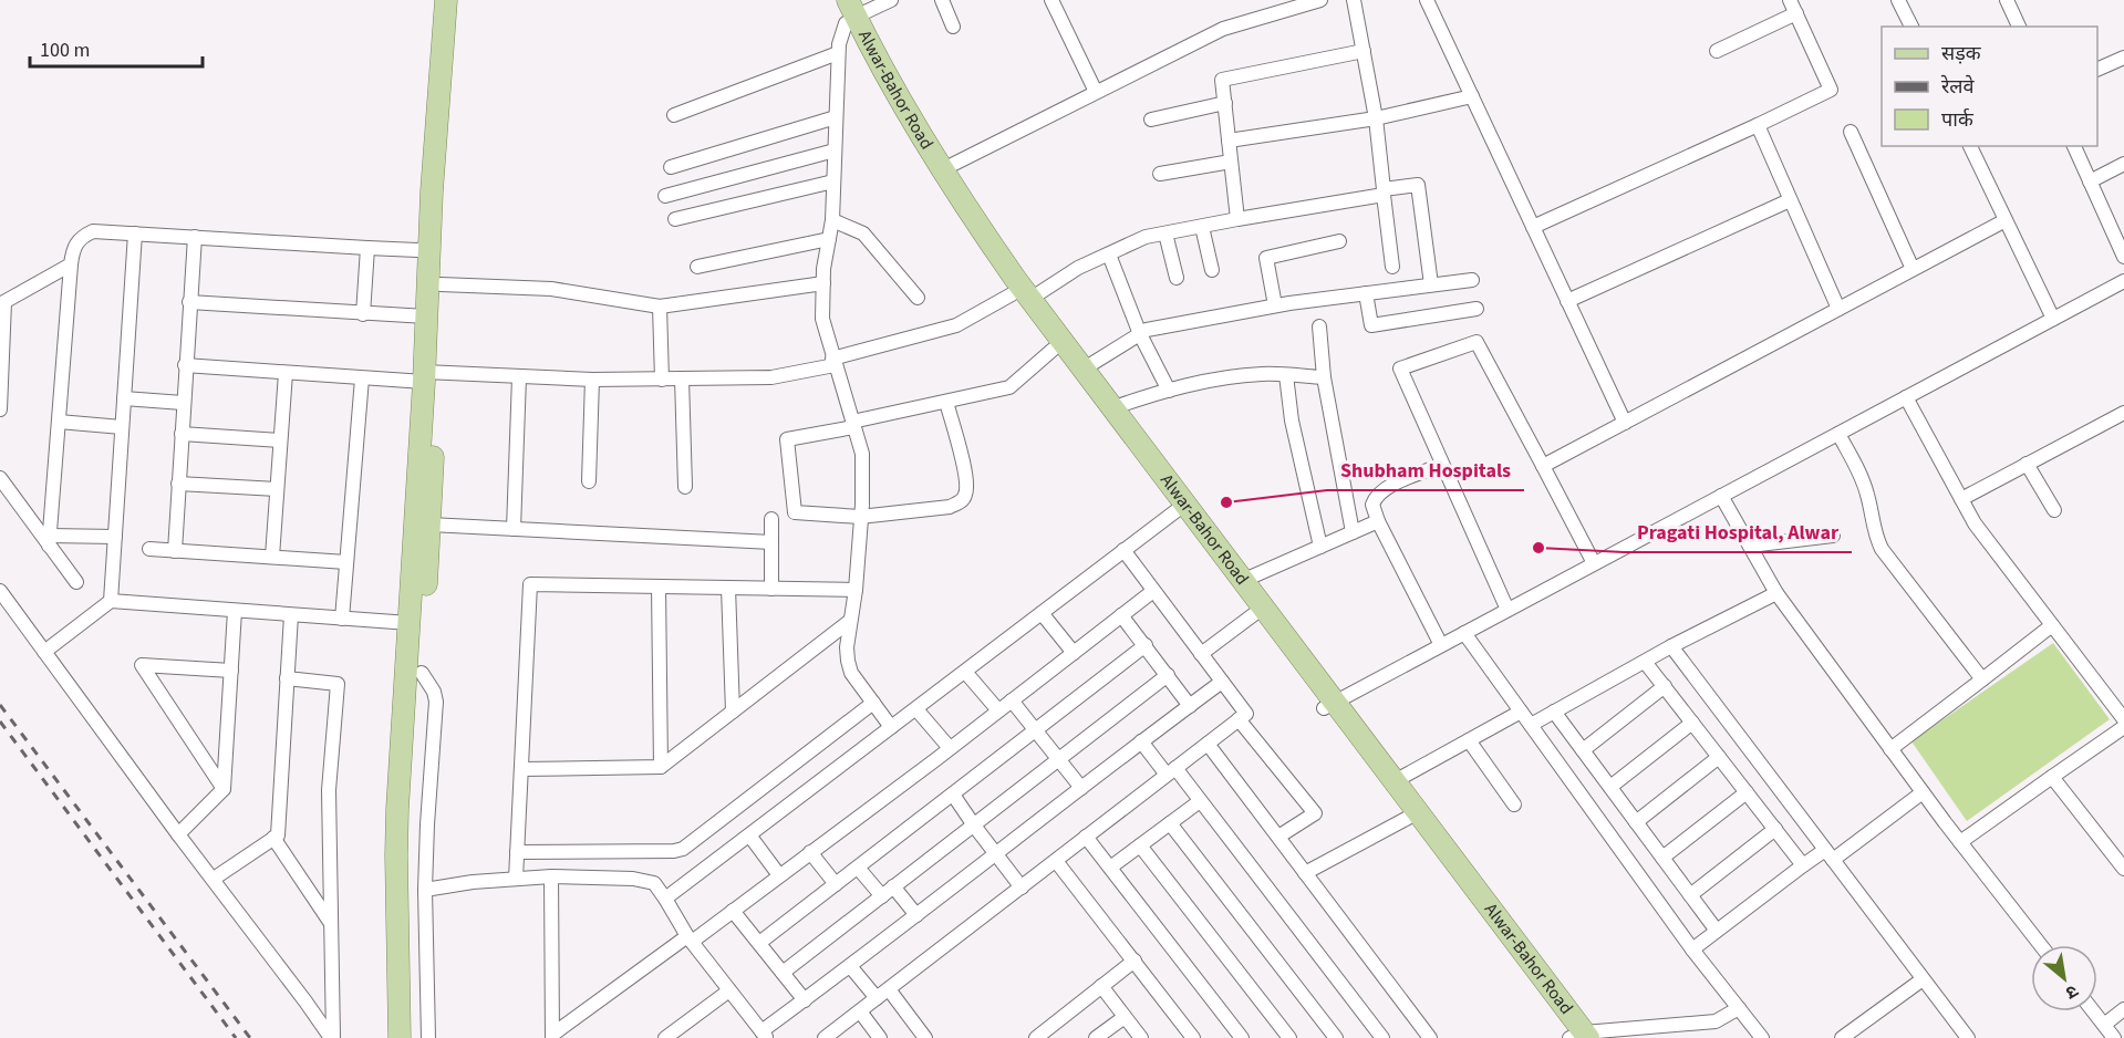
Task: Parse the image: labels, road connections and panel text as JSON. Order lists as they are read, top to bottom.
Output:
{
  "streets": {
    "main road": ["Alwar-Bahor Road"]
  },
  "places": ["Shubham Hospitals", "Pragati Hospital, Alwar"],
  "legend": ["सड़क", "रेलवे", "पार्क"],
  "scale_bar": "100 m",
  "north": "bottom right"
}
